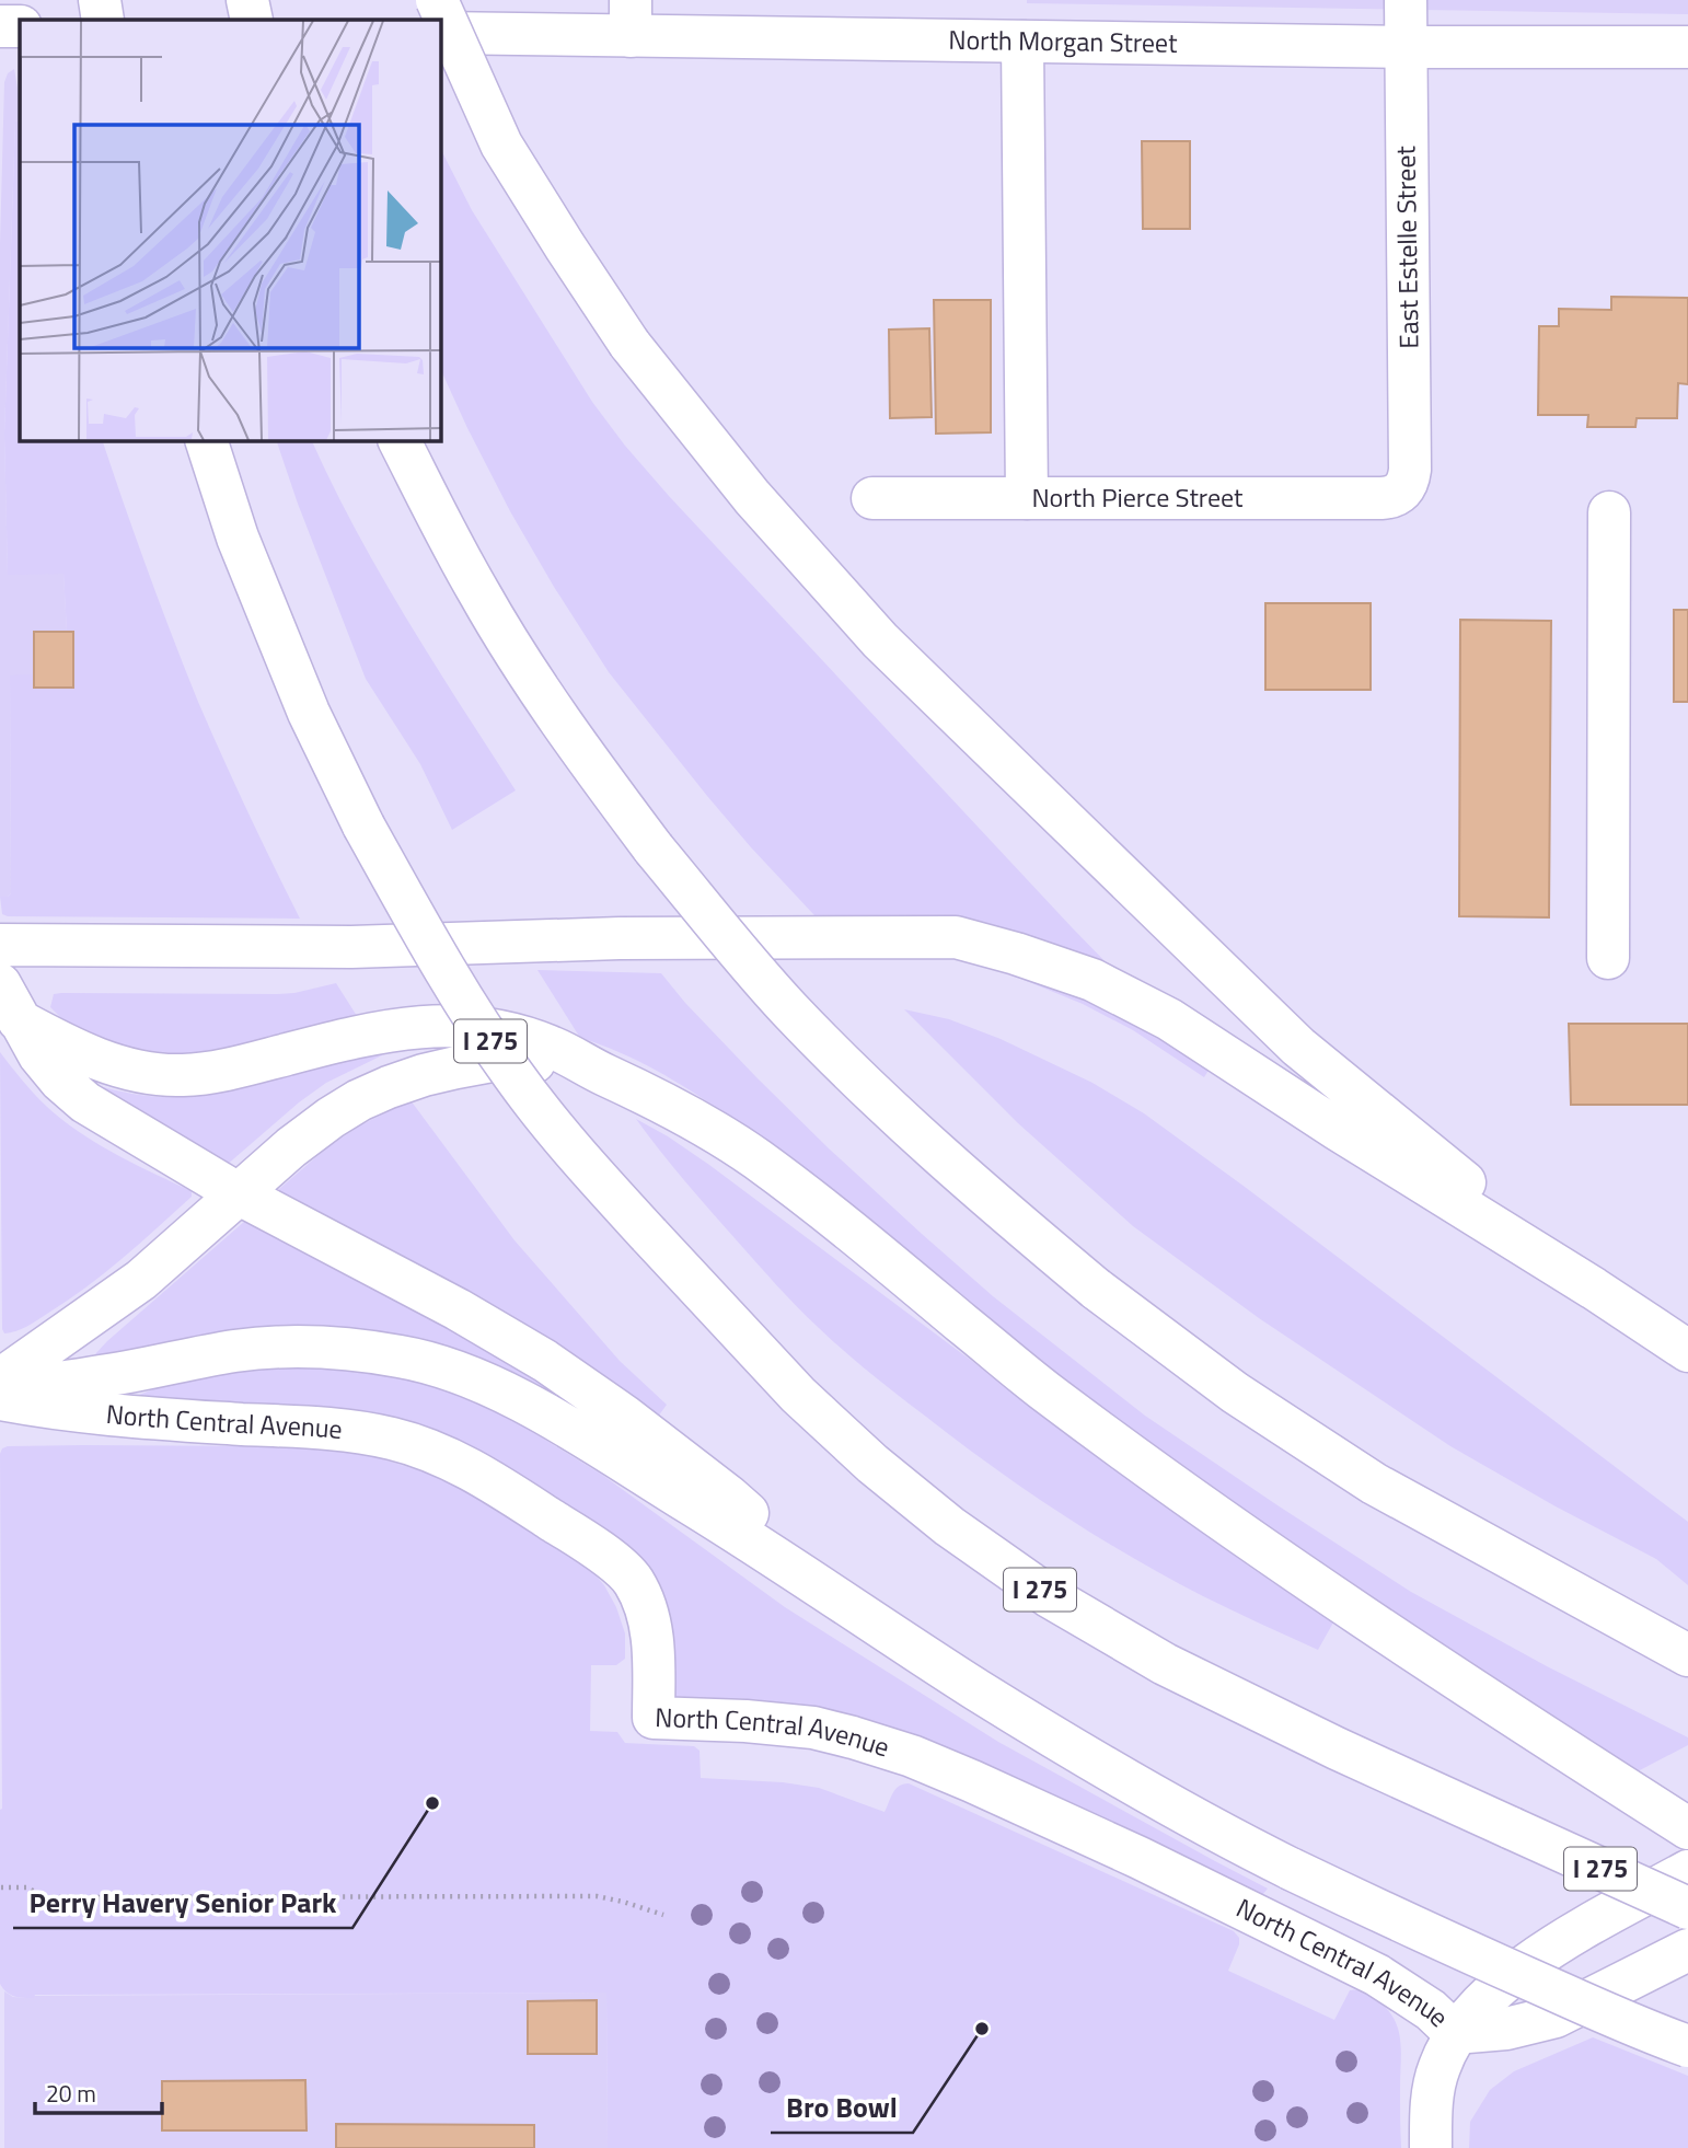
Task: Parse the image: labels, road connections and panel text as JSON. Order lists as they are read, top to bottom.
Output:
{
  "streets": {
    "main road": [
      "North Morgan Street",
      "East Estelle Street",
      "North Pierce Street",
      "I 275",
      "North Central Avenue"
    ]
  },
  "crossings": [
    ["North Morgan Street", "East Estelle Street"],
    ["East Estelle Street", "North Pierce Street"]
  ],
  "places": ["Perry Havery Senior Park", "Bro Bowl"],
  "scale_bar": "20 m"
}
